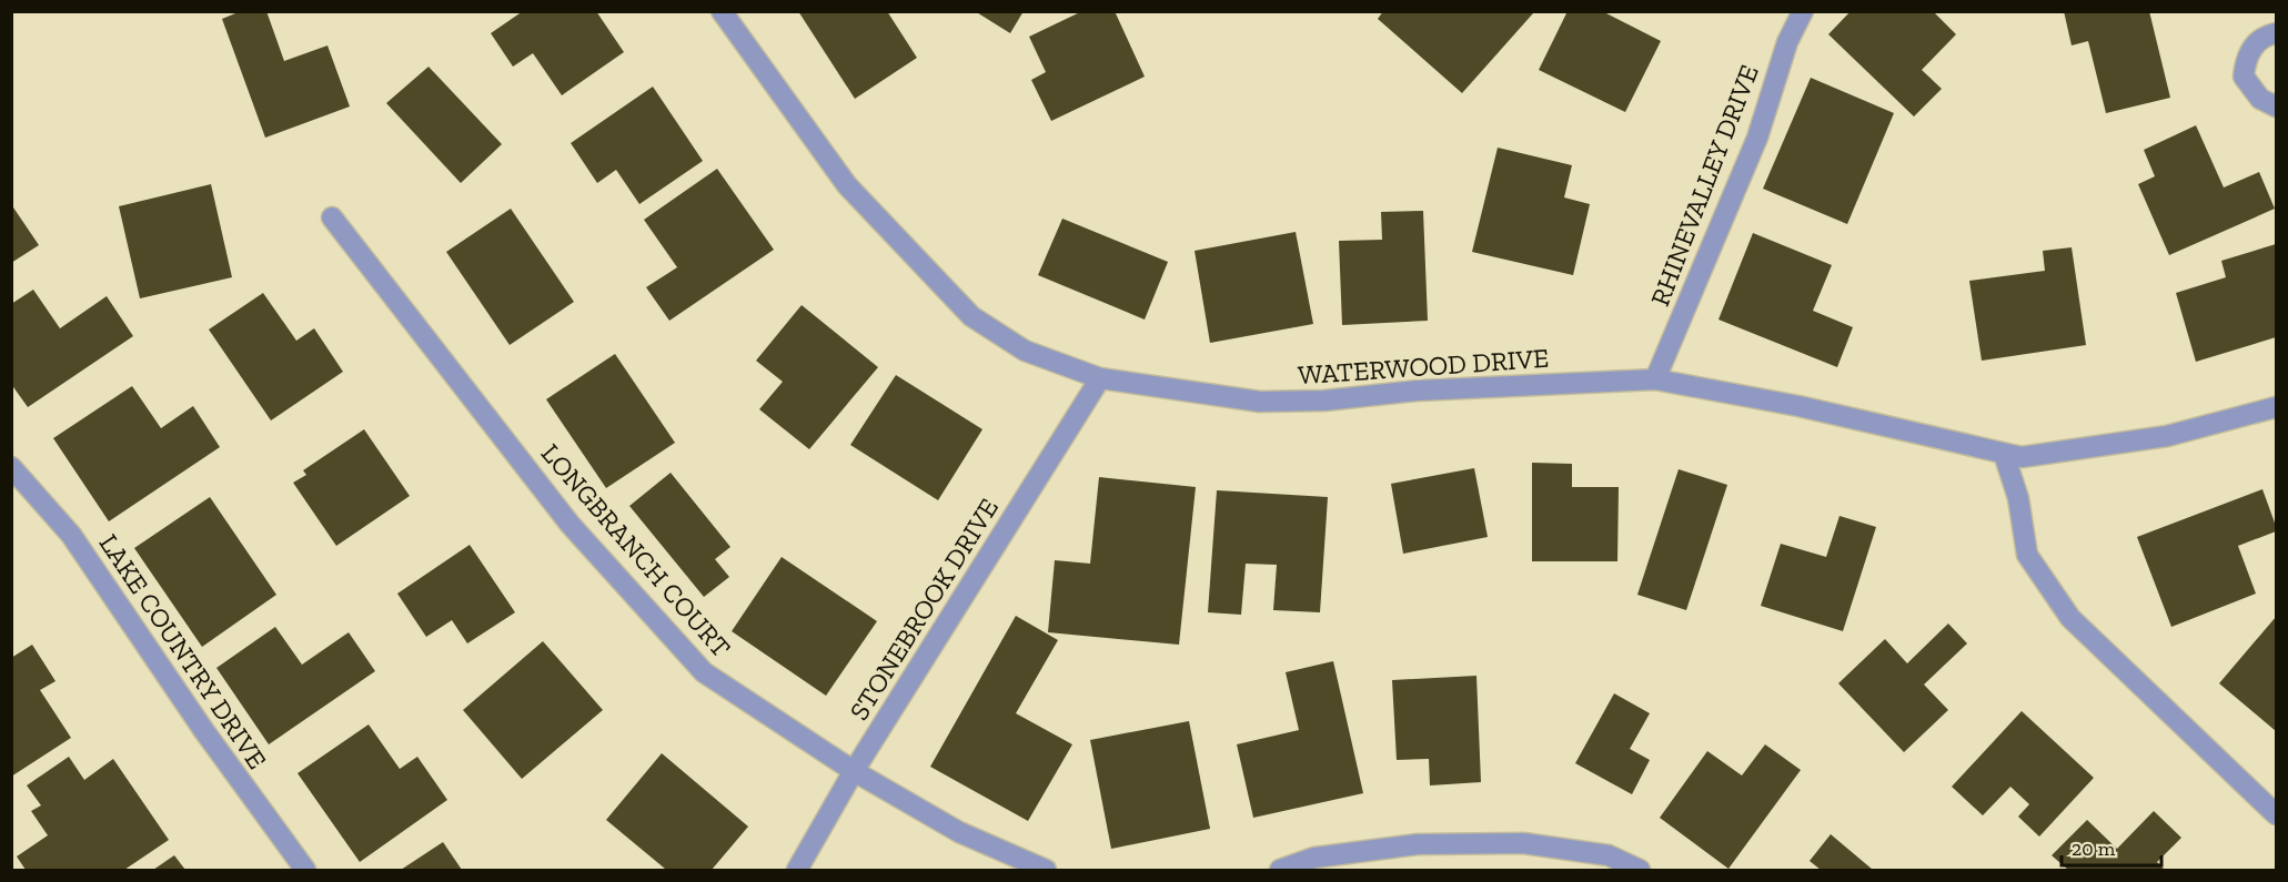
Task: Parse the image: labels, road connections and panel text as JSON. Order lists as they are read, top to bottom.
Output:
{
  "streets": {
    "street": [
      "RHINEVALLEY DRIVE",
      "WATERWOOD DRIVE",
      "LONGBRANCH COURT",
      "STONEBROOK DRIVE",
      "LAKE COUNTRY DRIVE"
    ]
  },
  "crossings": [
    ["RHINEVALLEY DRIVE", "WATERWOOD DRIVE"],
    ["WATERWOOD DRIVE", "STONEBROOK DRIVE"],
    ["LONGBRANCH COURT", "STONEBROOK DRIVE"]
  ],
  "scale_bar": "20 m"
}
